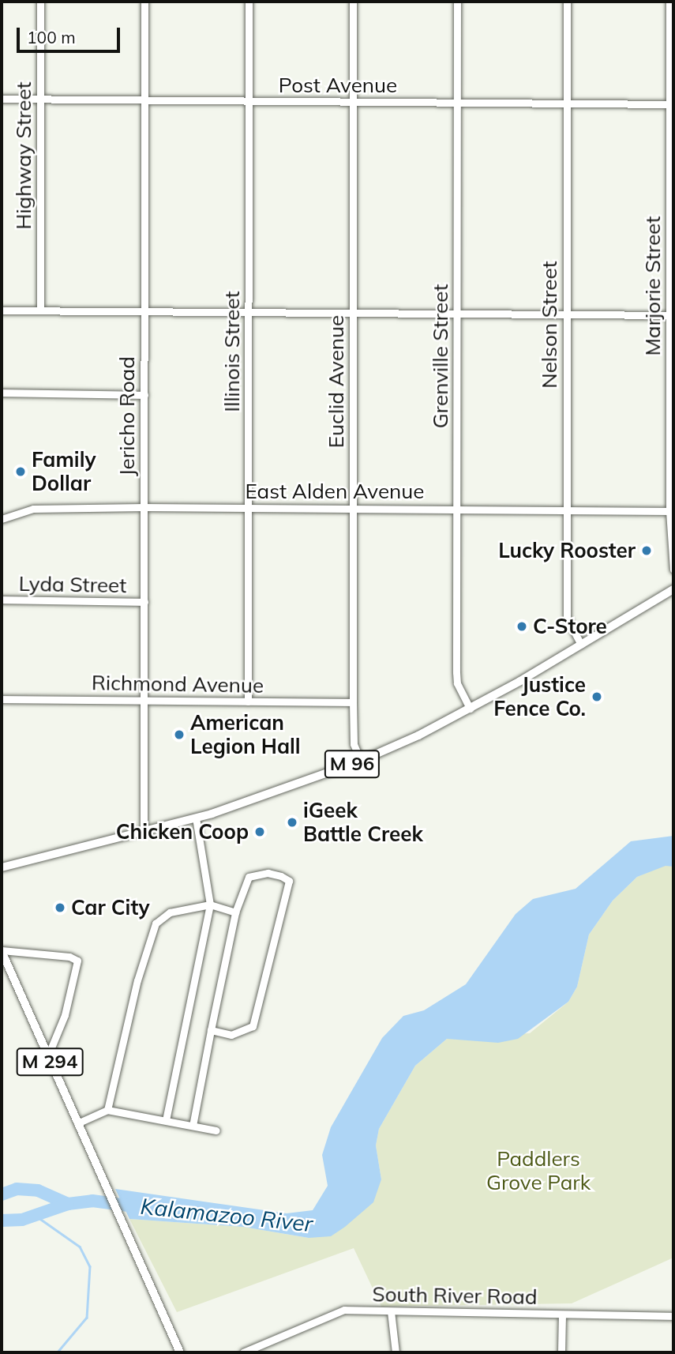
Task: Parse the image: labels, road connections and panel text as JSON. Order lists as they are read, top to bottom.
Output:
{
  "streets": {
    "main road": ["M 96", "M 294"],
    "street": [
      "Post Avenue",
      "Highway Street",
      "Marjorie Street",
      "Nelson Street",
      "Illinois Street",
      "Grenville Street",
      "Euclid Avenue",
      "Jericho Road",
      "East Alden Avenue",
      "Lyda Street",
      "Richmond Avenue",
      "South River Road"
    ]
  },
  "crossings": [
    ["Post Avenue", "Highway Street"],
    ["Post Avenue", "Marjorie Street"],
    ["Post Avenue", "Nelson Street"],
    ["Post Avenue", "Illinois Street"],
    ["Post Avenue", "Grenville Street"],
    ["Post Avenue", "Euclid Avenue"],
    ["Post Avenue", "Jericho Road"],
    ["Marjorie Street", "East Alden Avenue"],
    ["Nelson Street", "East Alden Avenue"],
    ["Nelson Street", "M 96"],
    ["Illinois Street", "East Alden Avenue"],
    ["Illinois Street", "Richmond Avenue"],
    ["Grenville Street", "East Alden Avenue"],
    ["Grenville Street", "M 96"],
    ["Euclid Avenue", "East Alden Avenue"],
    ["Euclid Avenue", "Richmond Avenue"],
    ["Euclid Avenue", "M 96"],
    ["Jericho Road", "East Alden Avenue"],
    ["Jericho Road", "Lyda Street"],
    ["Jericho Road", "Richmond Avenue"],
    ["Jericho Road", "M 96"]
  ],
  "water": ["Kalamazoo River"],
  "parks": ["Paddlers Grove Park"],
  "places": [
    "Family Dollar",
    "Lucky Rooster",
    "C-Store",
    "Justice Fence Co.",
    "American Legion Hall",
    "iGeek Battle Creek",
    "Chicken Coop",
    "Car City"
  ],
  "scale_bar": "100 m"
}
